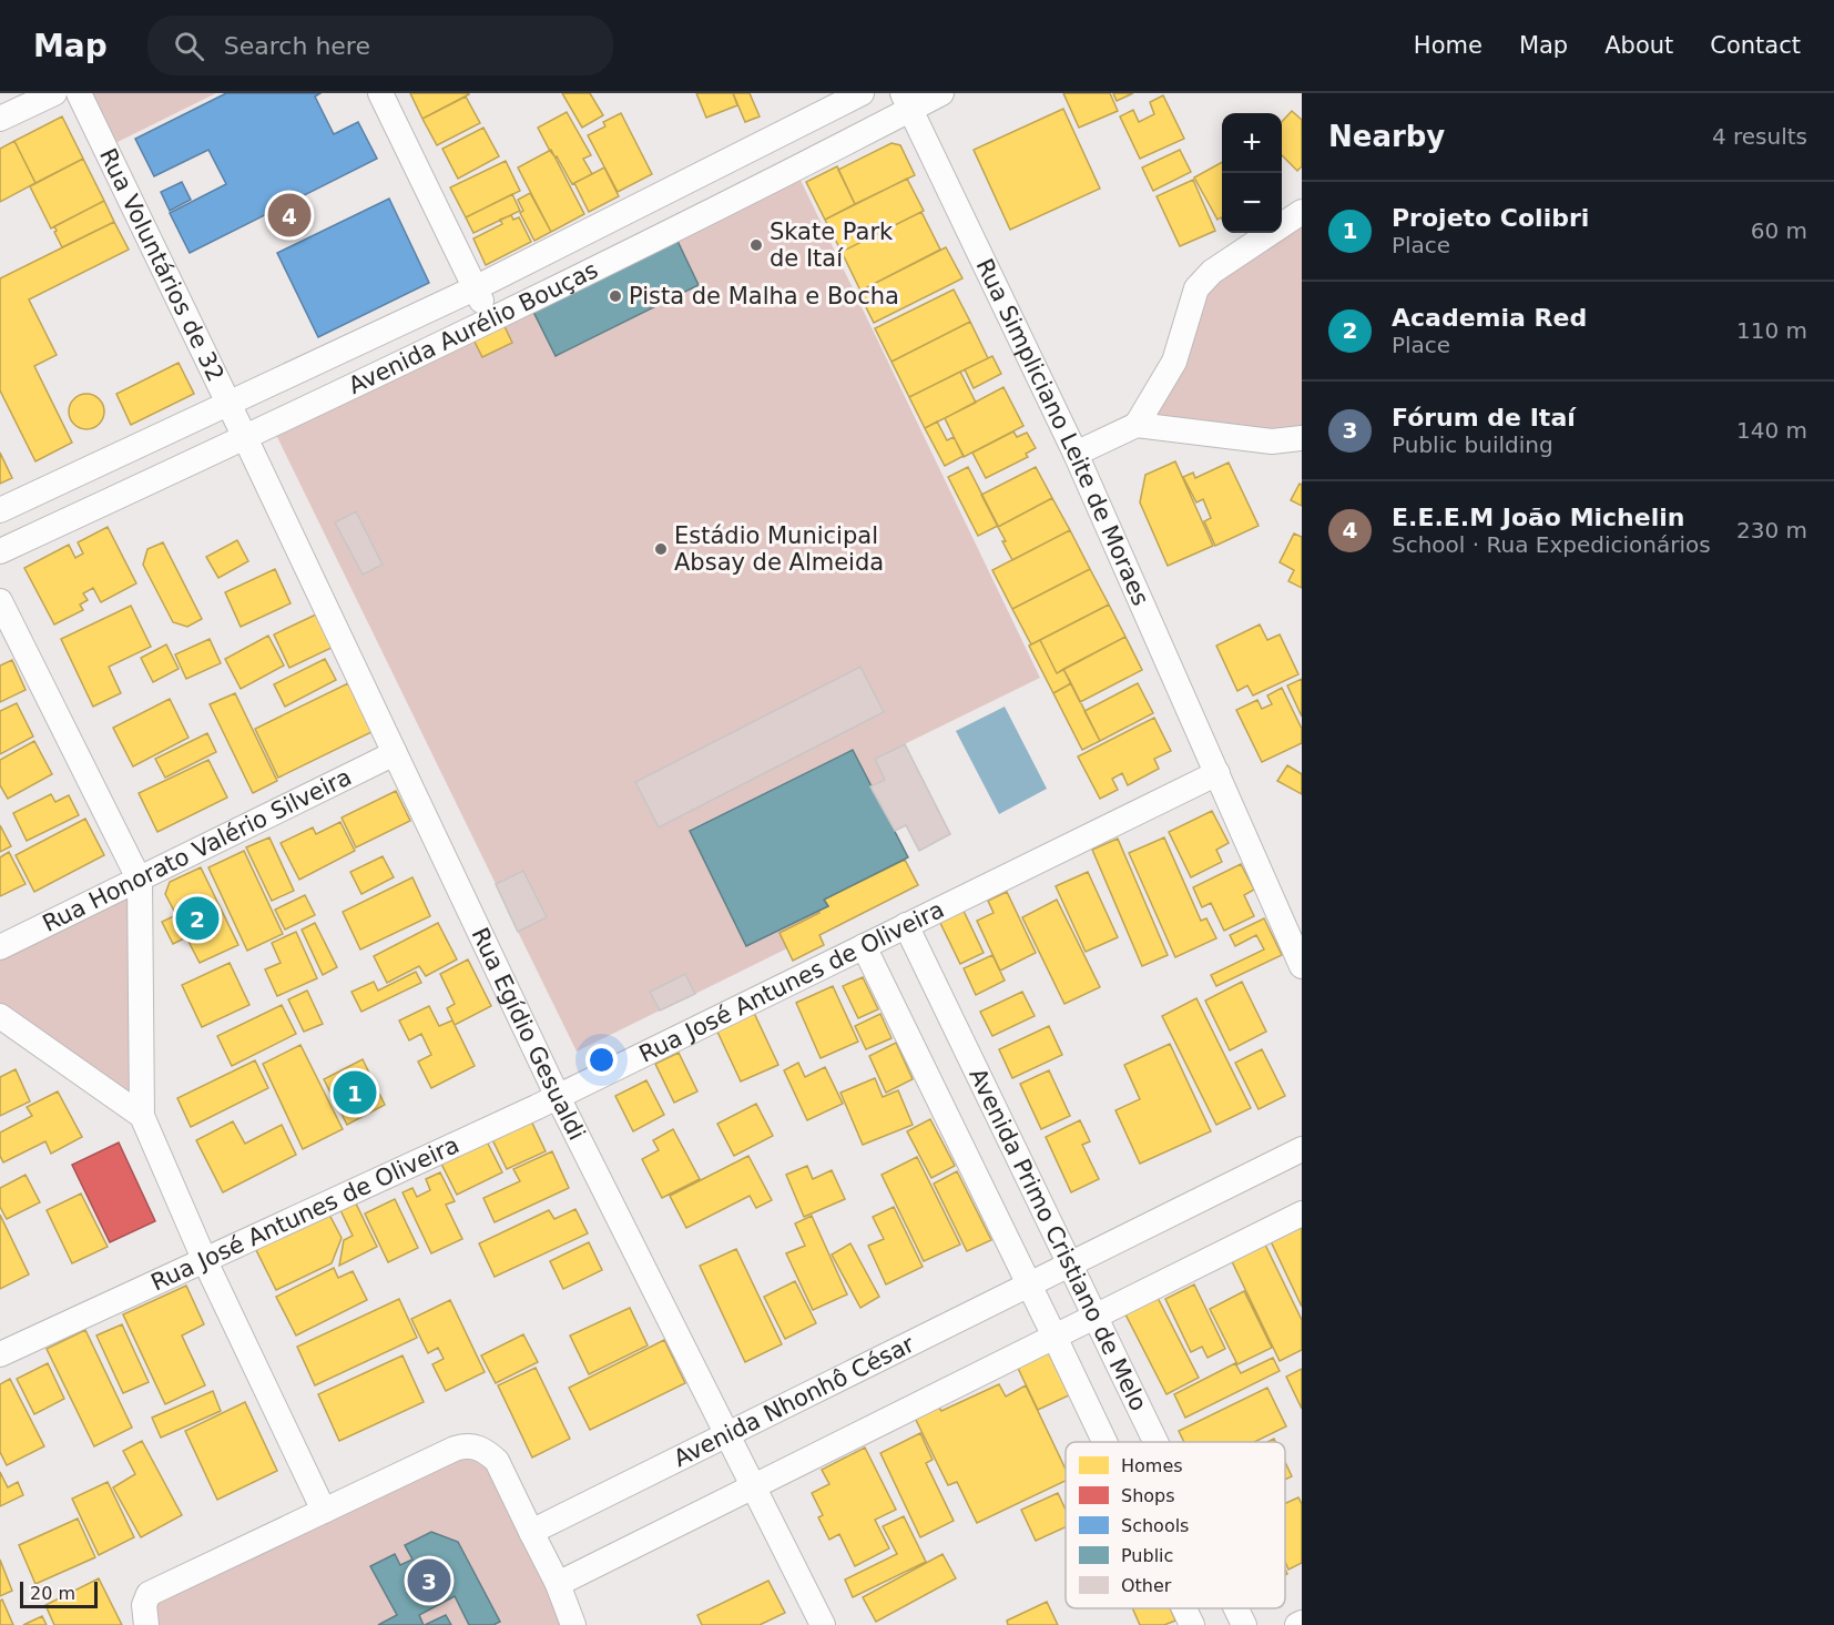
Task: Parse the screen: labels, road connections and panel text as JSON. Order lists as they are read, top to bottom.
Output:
{
  "streets": {
    "street": [
      "Rua Voluntários de 32",
      "Avenida Aurélio Bouças",
      "Rua Simpliciano Leite de Moraes",
      "Rua Honorato Valério Silveira",
      "Rua José Antunes de Oliveira",
      "Rua Egídio Gesualdi",
      "Avenida Primo Cristiano de Melo",
      "Avenida Nhonhô César"
    ]
  },
  "crossings": [
    ["Rua Voluntários de 32", "Avenida Aurélio Bouças"],
    ["Rua Voluntários de 32", "Rua Egídio Gesualdi"],
    ["Avenida Aurélio Bouças", "Rua Simpliciano Leite de Moraes"],
    ["Avenida Aurélio Bouças", "Rua Egídio Gesualdi"],
    ["Rua Simpliciano Leite de Moraes", "Rua José Antunes de Oliveira"],
    ["Rua Honorato Valério Silveira", "Rua Egídio Gesualdi"],
    ["Rua José Antunes de Oliveira", "Rua Egídio Gesualdi"],
    ["Rua José Antunes de Oliveira", "Avenida Primo Cristiano de Melo"],
    ["Rua Egídio Gesualdi", "Avenida Nhonhô César"],
    ["Avenida Primo Cristiano de Melo", "Avenida Nhonhô César"]
  ],
  "places": ["Skate Park de Itaí", "Pista de Malha e Bocha", "Estádio Municipal Absay de Almeida"],
  "legend": [
    "Homes",
    "Shops",
    "Schools",
    "Public",
    "Other"
  ],
  "scale_bar": "20 m",
  "page": {
    "header": "Map",
    "search": "Search here",
    "nav": [
      "Home",
      "Map",
      "About",
      "Contact"
    ],
    "heading": ["Nearby", "4 results"],
    "map_buttons": ["+", "−"],
    "list": [
      {
        "mark": "1",
        "name": "Projeto Colibri",
        "note": "Place",
        "value": "60 m"
      },
      {
        "mark": "2",
        "name": "Academia Red",
        "note": "Place",
        "value": "110 m"
      },
      {
        "mark": "3",
        "name": "Fórum de Itaí",
        "note": "Public building",
        "value": "140 m"
      },
      {
        "mark": "4",
        "name": "E.E.E.M João Michelin",
        "note": "School · Rua Expedicionários",
        "value": "230 m"
      }
    ],
    "pins": [
      "4",
      "2",
      "1",
      "3"
    ],
    "scale": "20 m"
  }
}
